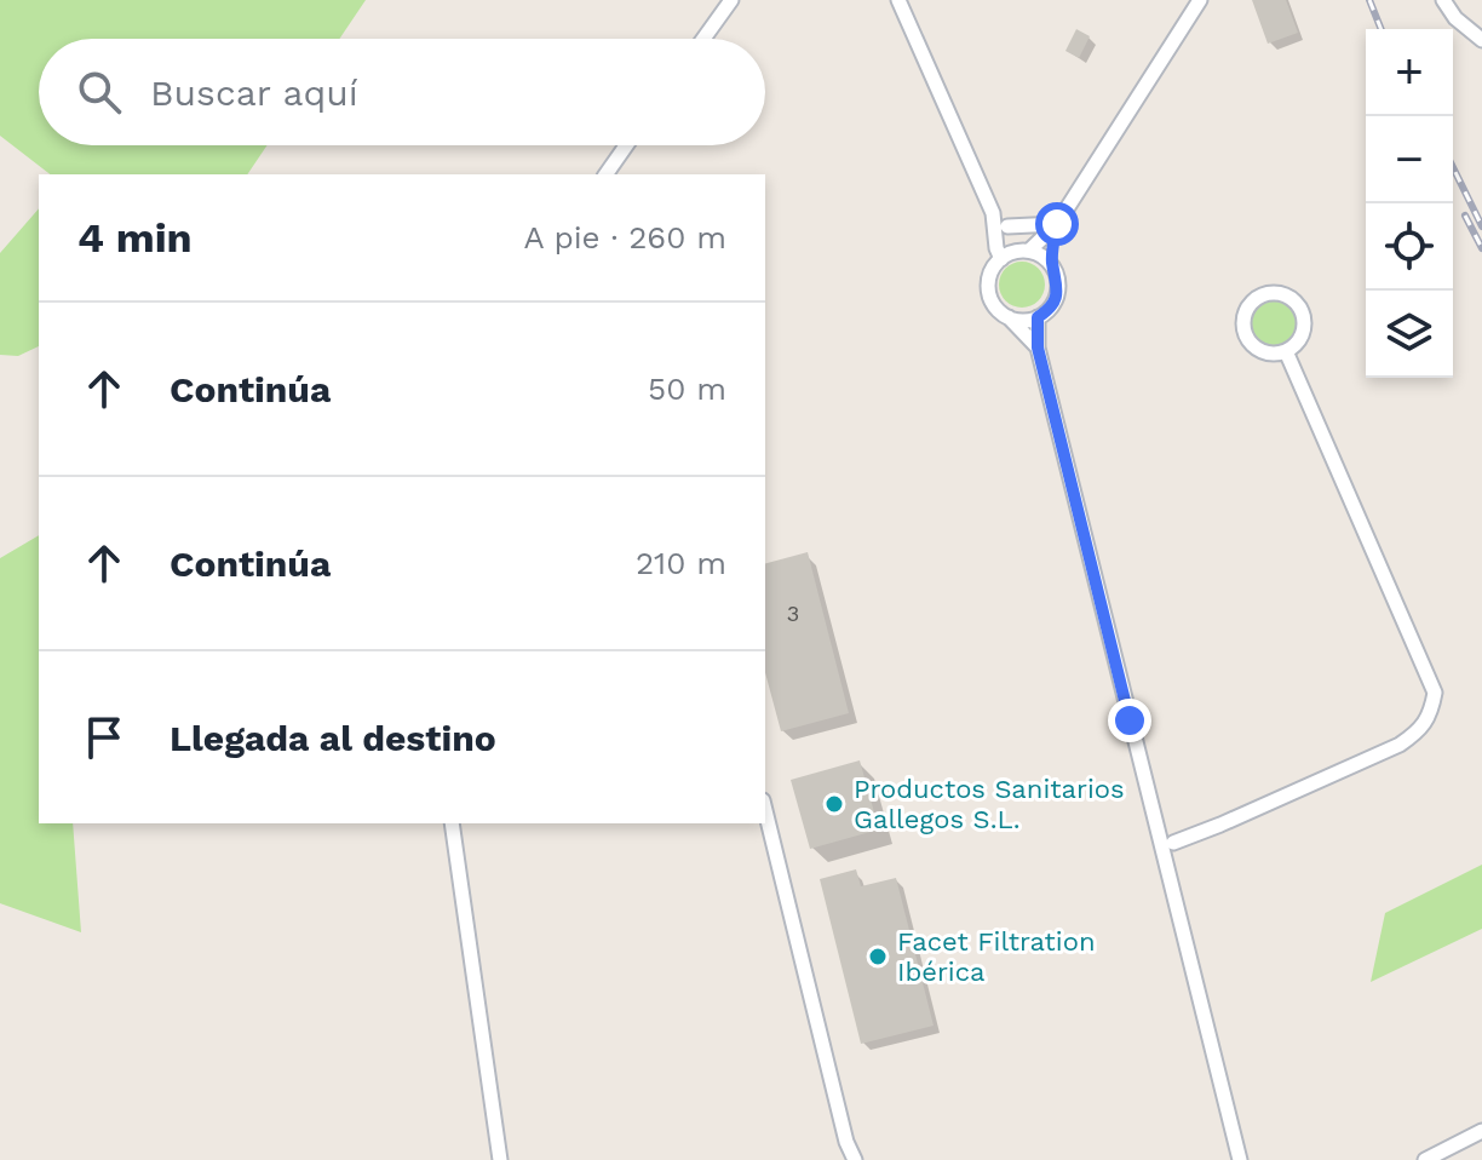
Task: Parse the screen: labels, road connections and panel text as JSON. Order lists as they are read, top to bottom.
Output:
{
  "places": ["Productos Sanitarios Gallegos S.L.", "Facet Filtration Ibérica"],
  "house_numbers": ["3"],
  "page": {
    "map_buttons": ["+", "−"],
    "search": "Buscar aquí",
    "heading": ["4 min", "A pie · 260 m"],
    "list": [
      ["Continúa", "50 m"],
      ["Continúa", "210 m"],
      "Llegada al destino"
    ]
  }
}
